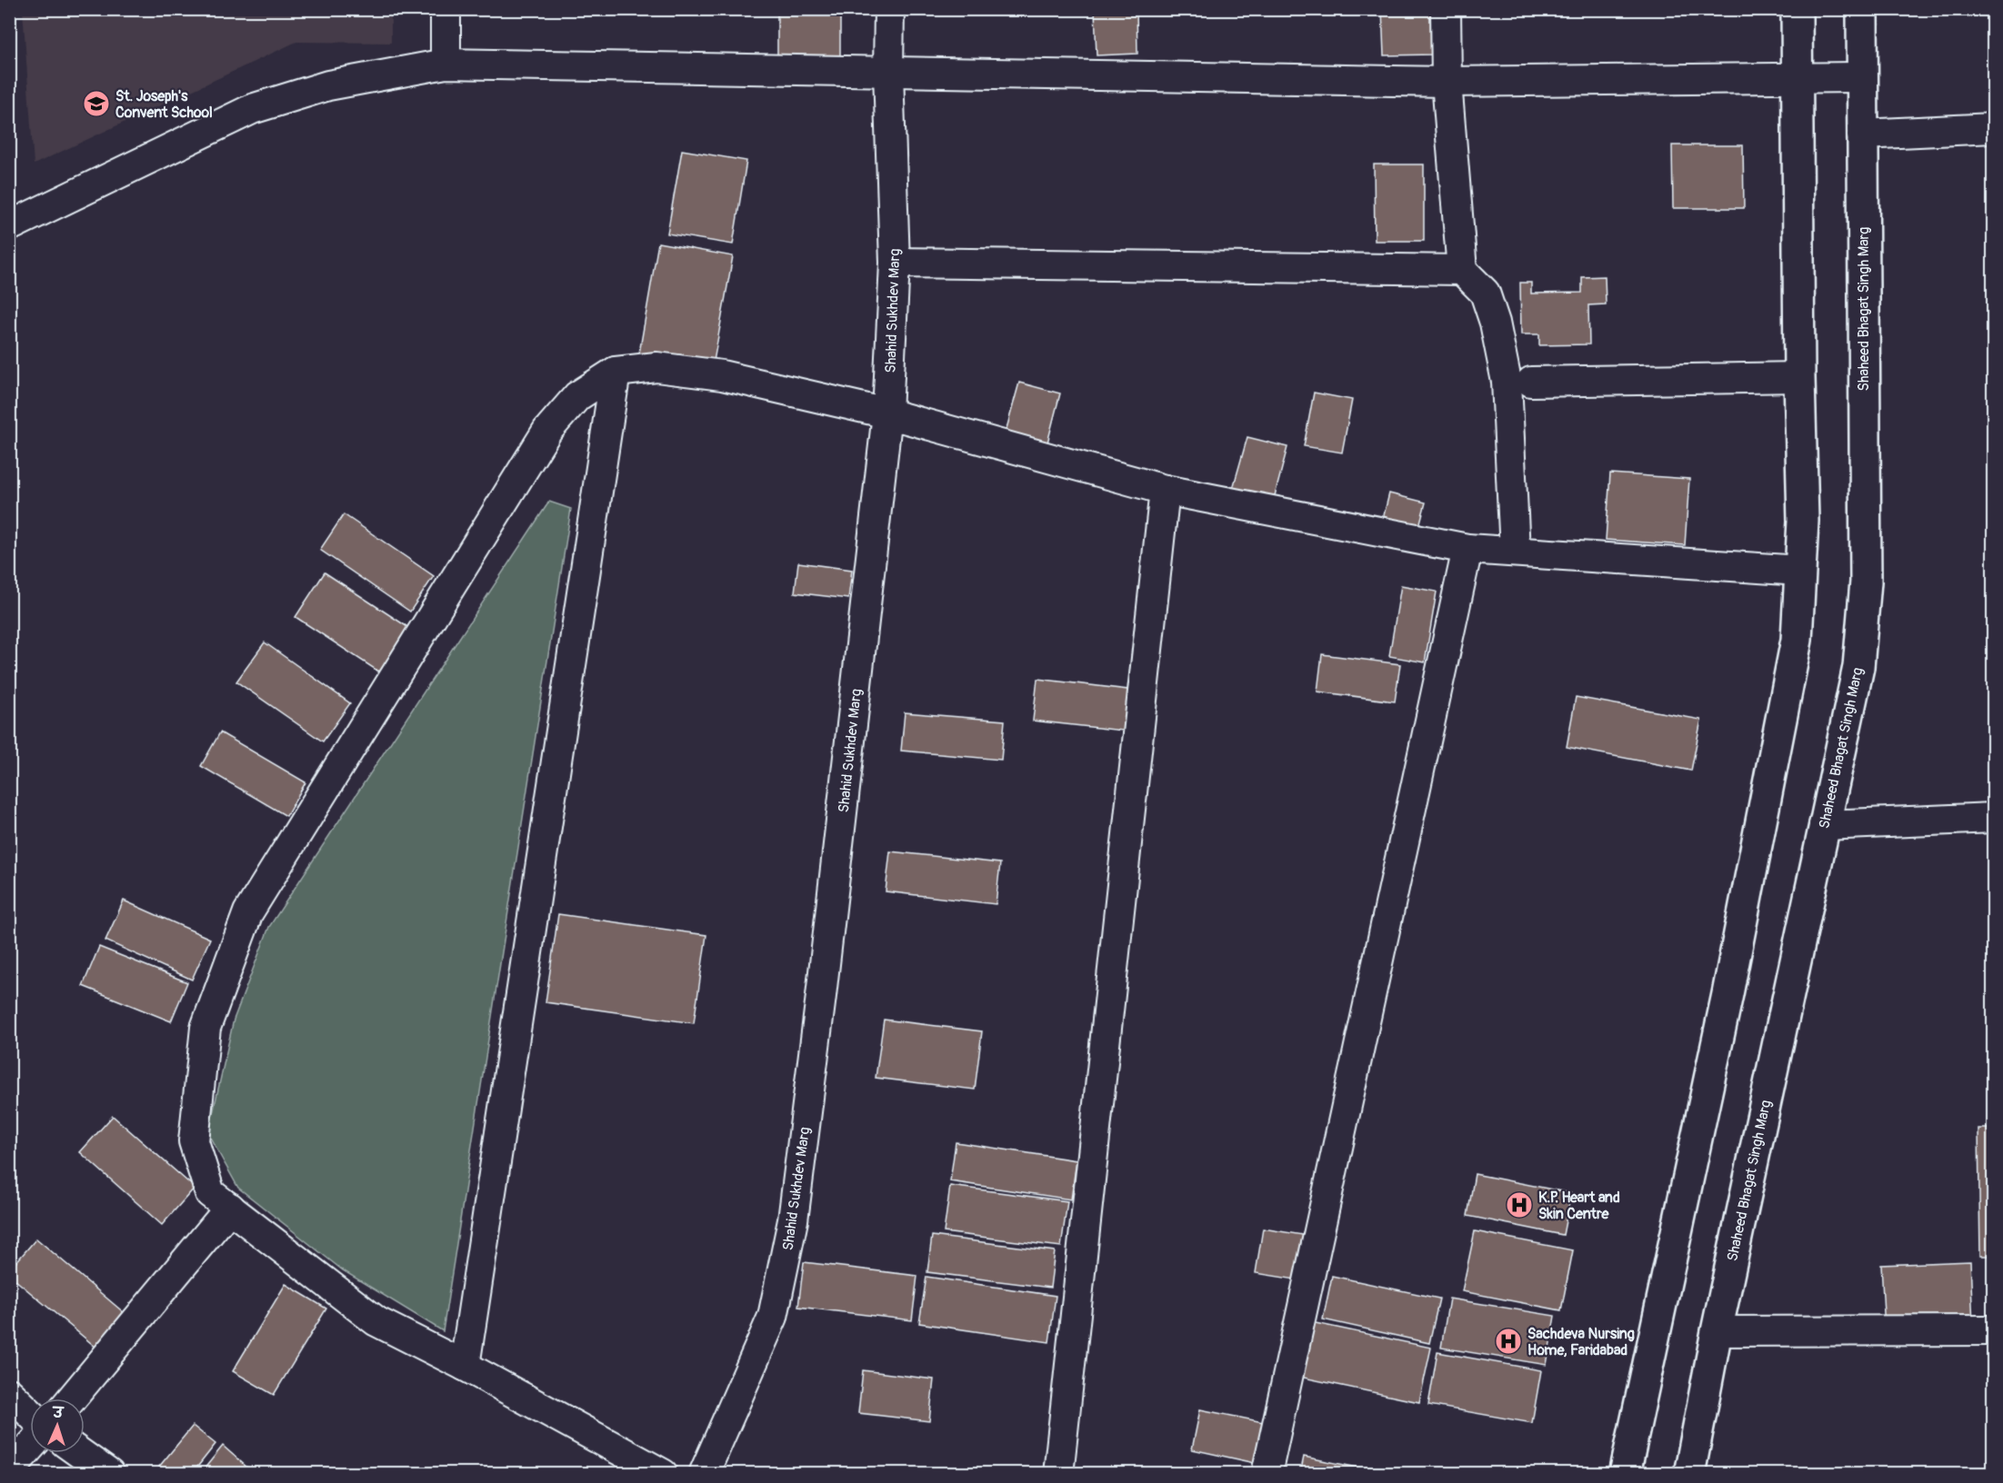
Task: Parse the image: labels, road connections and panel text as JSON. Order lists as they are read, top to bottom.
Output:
{
  "streets": {
    "street": ["Shaheed Bhagat Singh Marg", "Shahid Sukhdev Marg"]
  },
  "places": {
    "school or university": ["St. Joseph's Convent School"],
    "hospital": ["K.P. Heart and Skin Centre", "Sachdeva Nursing Home, Faridabad"]
  },
  "north": "top"
}
